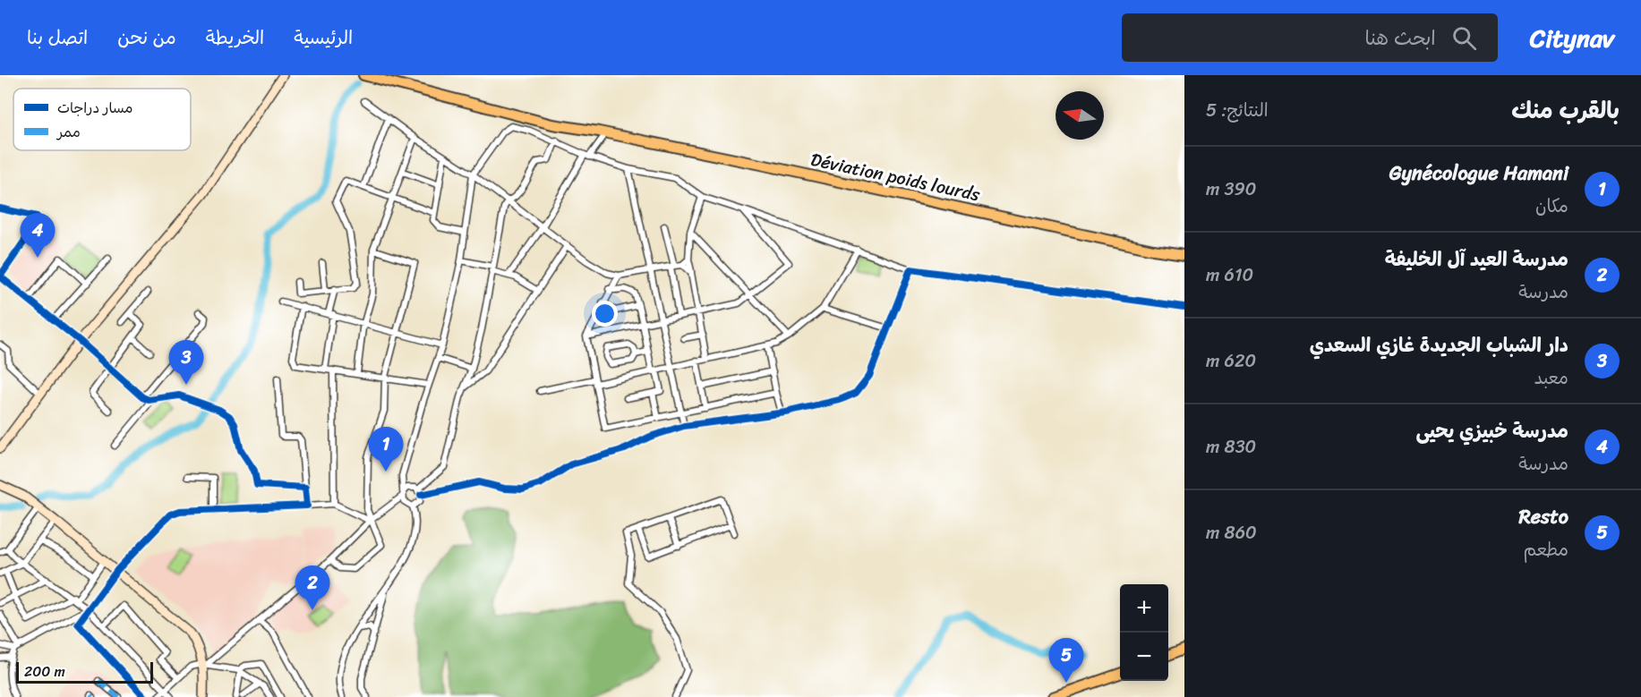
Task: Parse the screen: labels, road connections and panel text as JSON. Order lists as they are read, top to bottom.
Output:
{
  "streets": {
    "main road": ["Déviation poids lourds"]
  },
  "legend": ["مسار دراجات", "ممر"],
  "scale_bar": "200 m",
  "north": "left",
  "page": {
    "header": "Citynav",
    "search": "ابحث هنا",
    "nav": [
      "الرئيسية",
      "الخريطة",
      "من نحن",
      "اتصل بنا"
    ],
    "heading": ["بالقرب منك", "النتائج: 5"],
    "list": [
      {
        "mark": "1",
        "name": "Gynécologue Hamani",
        "note": "مكان",
        "value": "390 m"
      },
      {
        "mark": "2",
        "name": "مدرسة العيد آل الخليفة",
        "note": "مدرسة",
        "value": "610 m"
      },
      {
        "mark": "3",
        "name": "دار الشباب الجديدة غازي السعدي",
        "note": "معبد",
        "value": "620 m"
      },
      {
        "mark": "4",
        "name": "مدرسة خبيزي يحيى",
        "note": "مدرسة",
        "value": "830 m"
      },
      {
        "mark": "5",
        "name": "Resto",
        "note": "مطعم",
        "value": "860 m"
      }
    ],
    "pins": [
      "4",
      "3",
      "1",
      "2",
      "5"
    ],
    "map_buttons": ["+", "−"],
    "scale": "200 m"
  }
}
